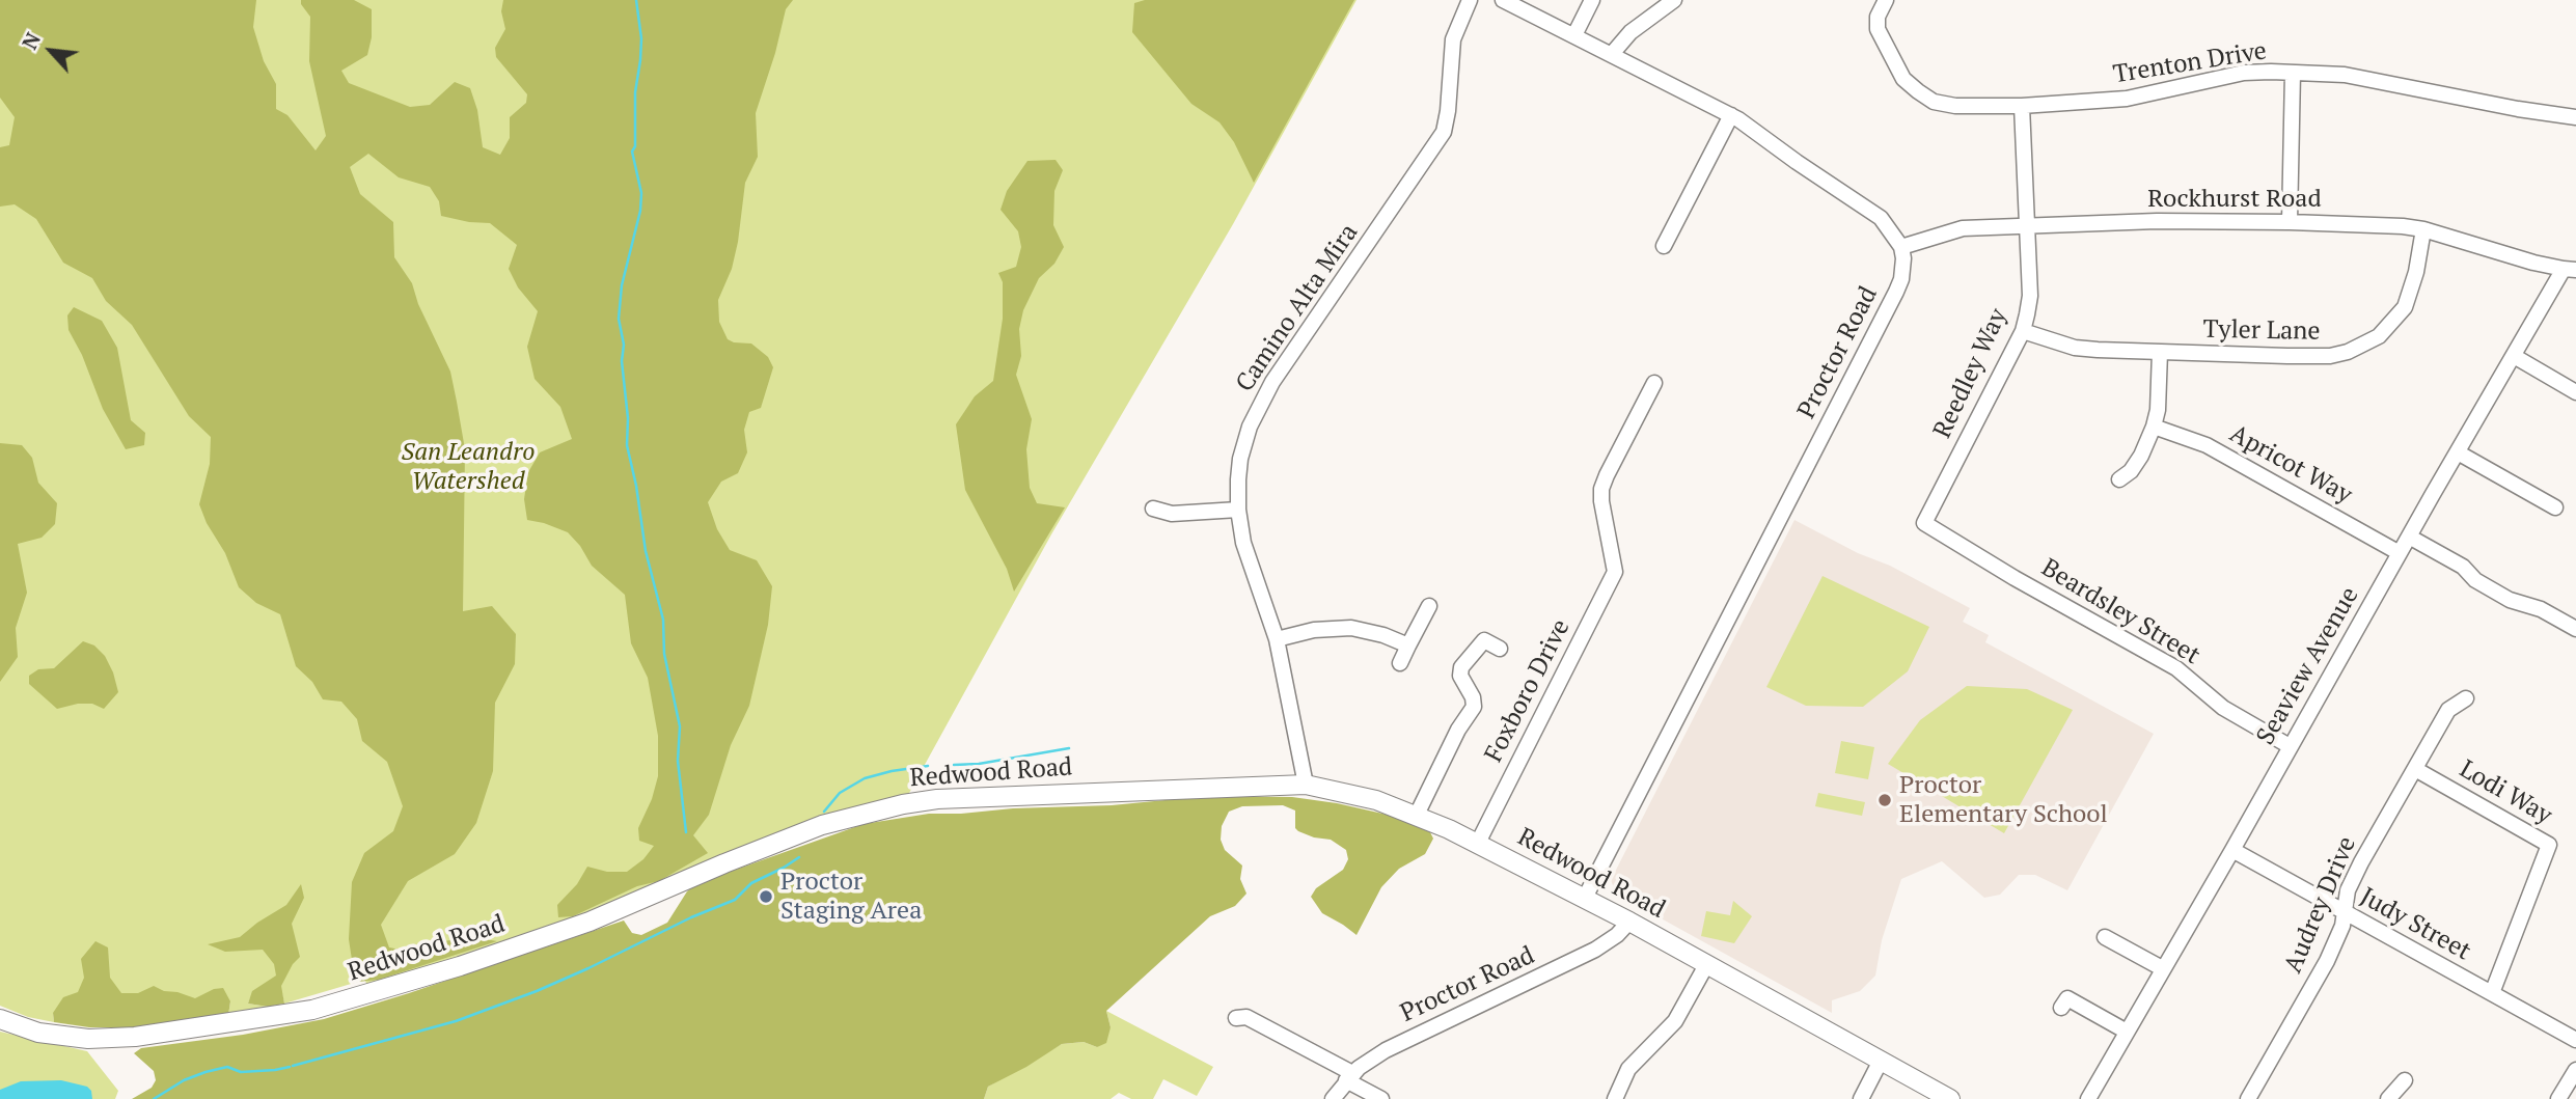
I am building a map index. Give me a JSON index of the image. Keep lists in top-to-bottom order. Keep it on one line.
{"streets":{"main road":["Redwood Road"],"street":["Trenton Drive","Rockhurst Road","Camino Alta Mira","Tyler Lane","Proctor Road","Reedley Way","Apricot Way","Beardsley Street","Seaview Avenue","Foxboro Drive","Lodi Way","Audrey Drive","Judy Street"]},"crossings":[["Trenton Drive","Reedley Way"],["Rockhurst Road","Tyler Lane"],["Rockhurst Road","Proctor Road"],["Rockhurst Road","Reedley Way"],["Rockhurst Road","Seaview Avenue"],["Camino Alta Mira","Redwood Road"],["Tyler Lane","Reedley Way"],["Proctor Road","Redwood Road"],["Reedley Way","Beardsley Street"],["Apricot Way","Seaview Avenue"],["Beardsley Street","Seaview Avenue"],["Seaview Avenue","Judy Street"],["Foxboro Drive","Redwood Road"],["Lodi Way","Audrey Drive"],["Lodi Way","Judy Street"],["Audrey Drive","Judy Street"]],"parks":["San Leandro Watershed"],"places":["Proctor Elementary School","Proctor Staging Area"],"north":"top left"}
